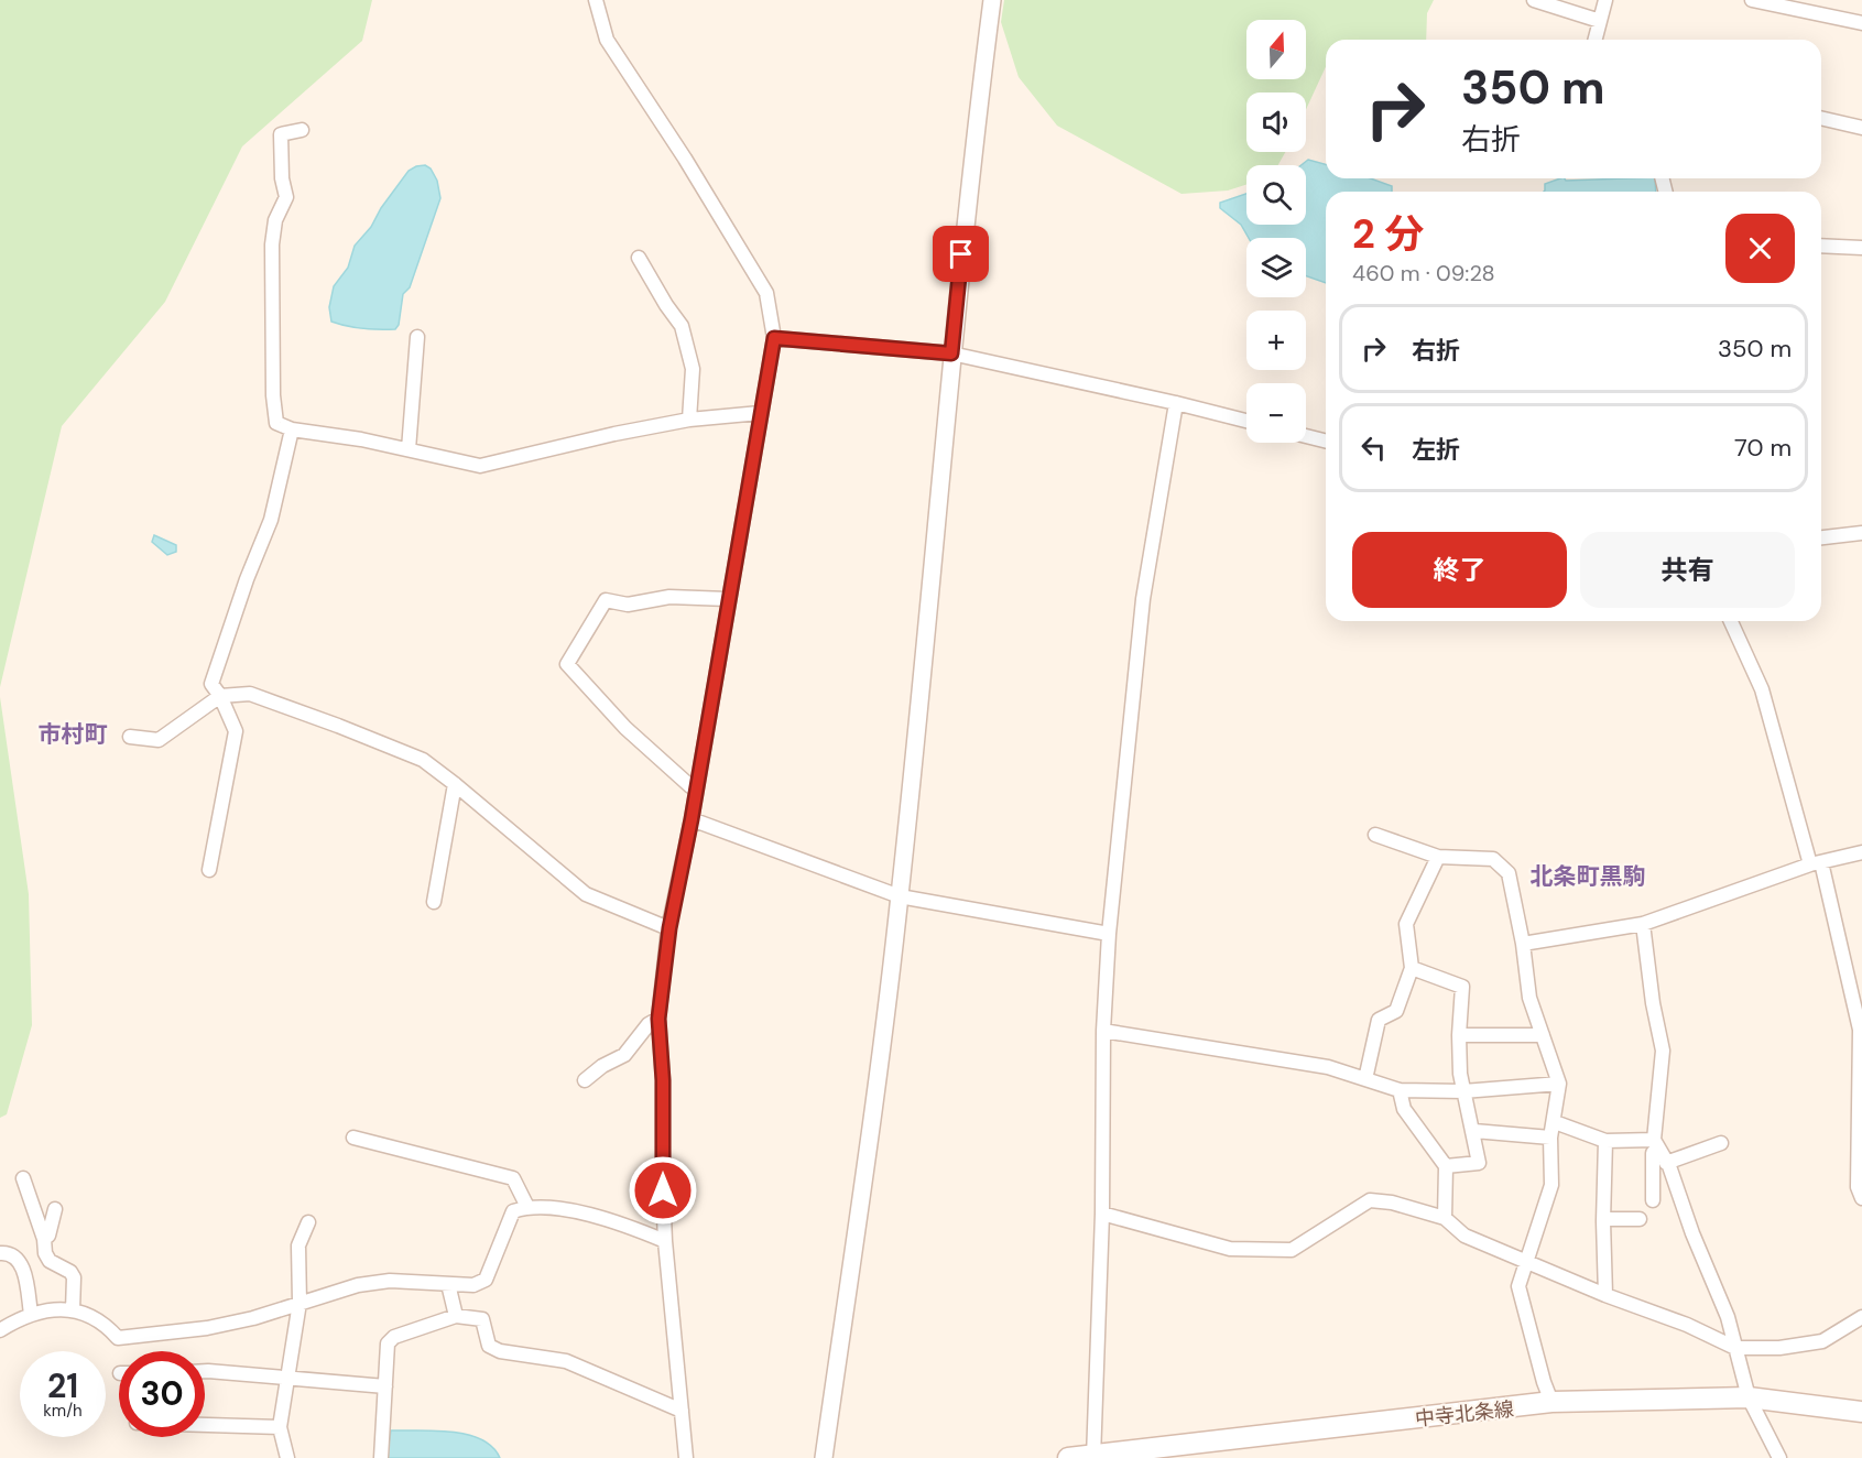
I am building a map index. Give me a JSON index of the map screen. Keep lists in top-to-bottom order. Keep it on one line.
{"streets":{"main road":["中寺北条線"]},"districts":["市村町","北条町黒駒"],"north":"top","page":{"map_buttons":["+","−"],"turn":["350 m","右折"],"heading":["2 分","460 m · 09:28"],"list":[{"name":"右折","value":"350 m"},{"name":"左折","value":"70 m"}],"buttons":["終了","共有"],"speed":"21 km/h","limit":"30"}}
